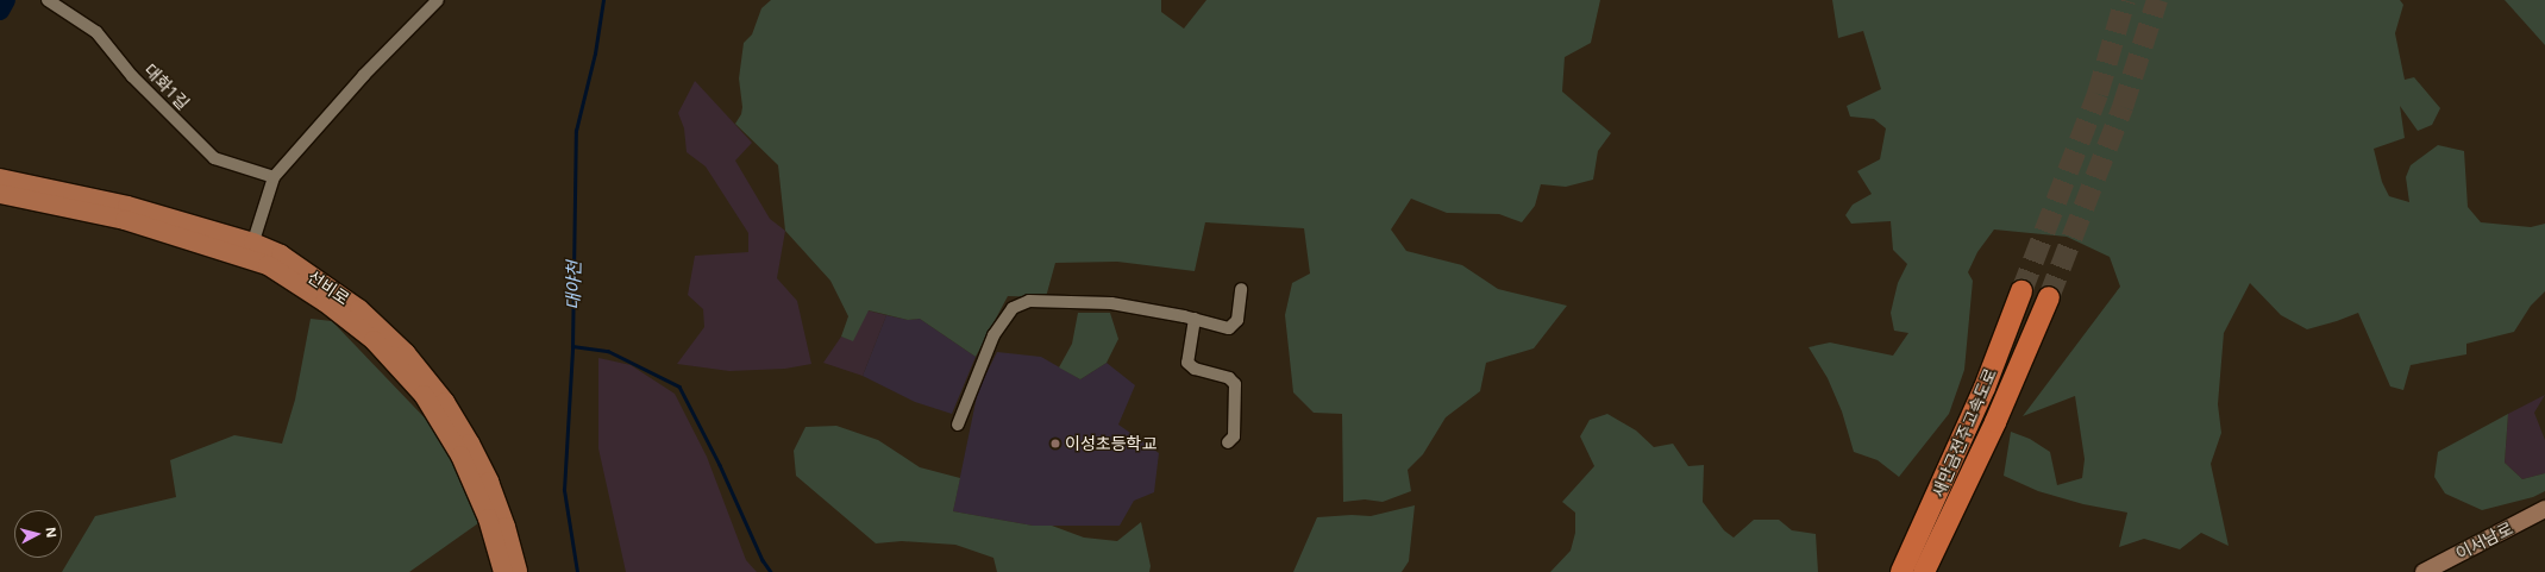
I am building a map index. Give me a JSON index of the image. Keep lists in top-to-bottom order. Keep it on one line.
{"streets":{"highway":["새만금전주고속도로"],"main road":["선비로","이서남로"],"street":["대화1길"]},"water":["대야천"],"places":["이성초등학교"],"north":"right"}
